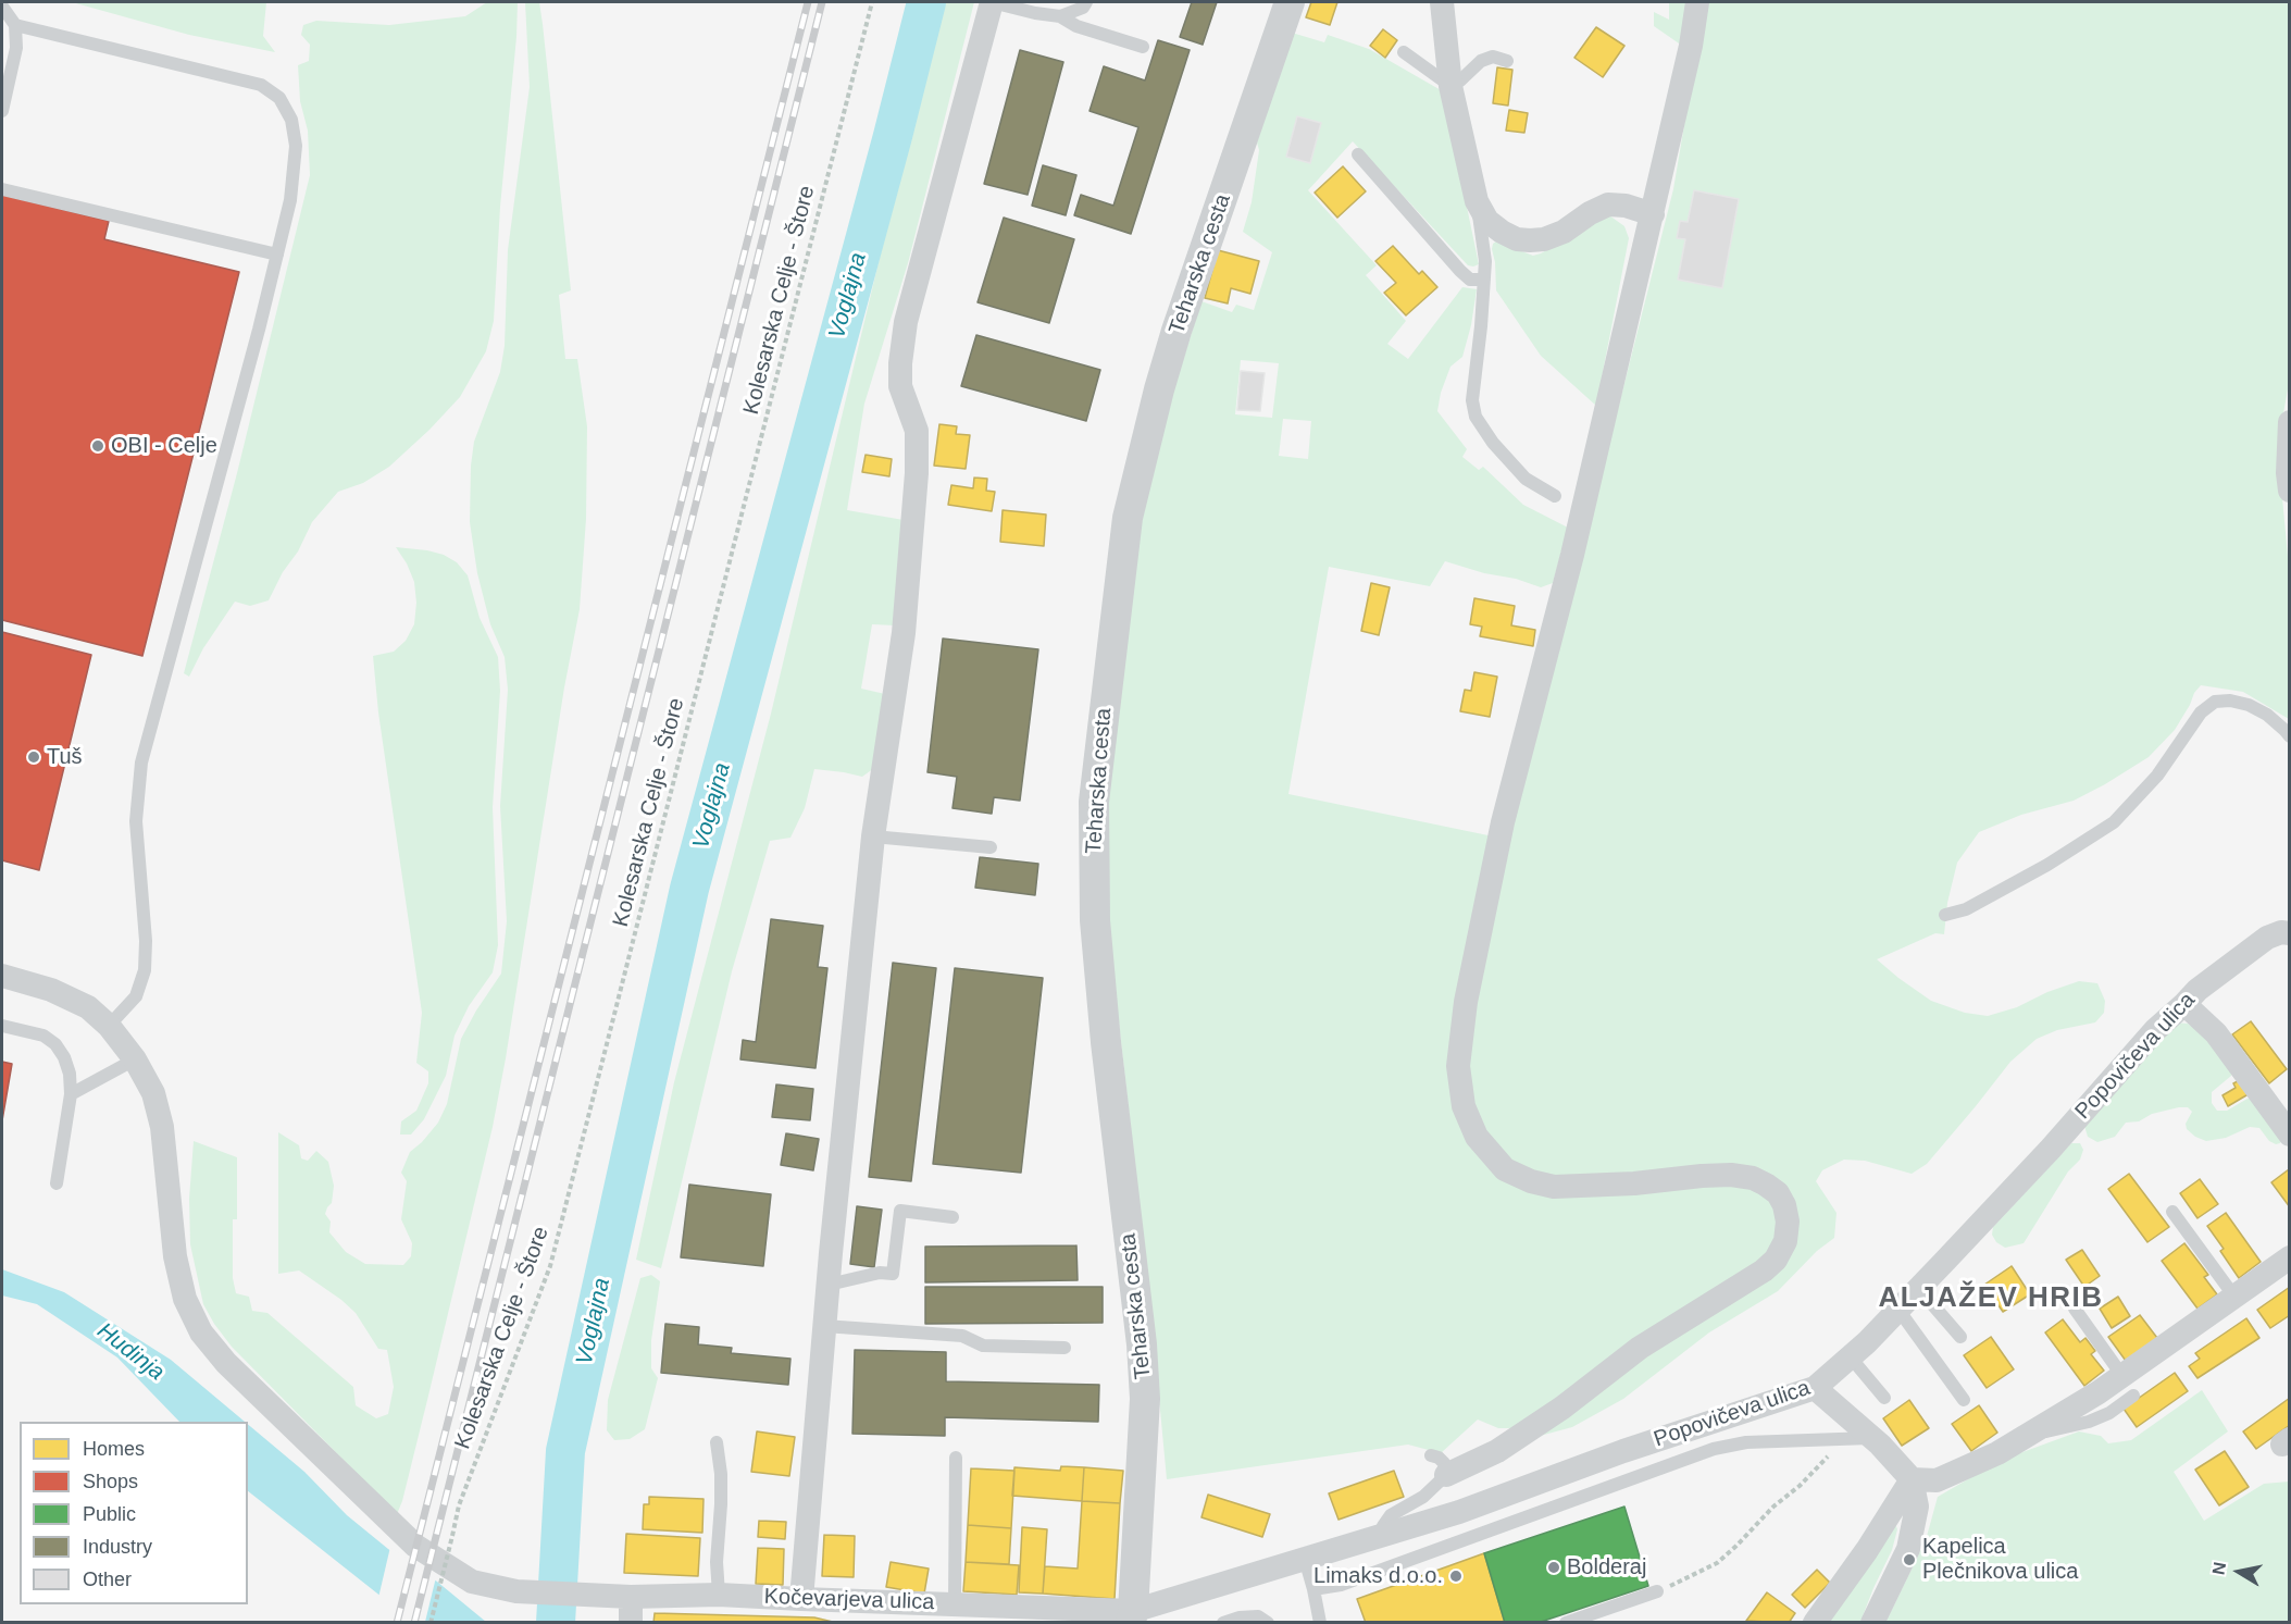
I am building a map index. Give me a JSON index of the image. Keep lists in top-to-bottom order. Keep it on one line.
{"streets":{"street":["Teharska cesta","Popovičeva ulica","Kočevarjeva ulica"],"path":["Kolesarska Celje - Štore"]},"crossings":[["Teharska cesta","Popovičeva ulica"],["Teharska cesta","Kočevarjeva ulica"],["Popovičeva ulica","Kočevarjeva ulica"]],"districts":["ALJAŽEV HRIB"],"water":["Voglajna","Hudinja"],"places":["OBI - Celje","Tuš","Kapelica Plečnikova ulica","Bolderaj","Limaks d.o.o."],"legend":["Homes","Shops","Public","Industry","Other"],"north":"left"}
